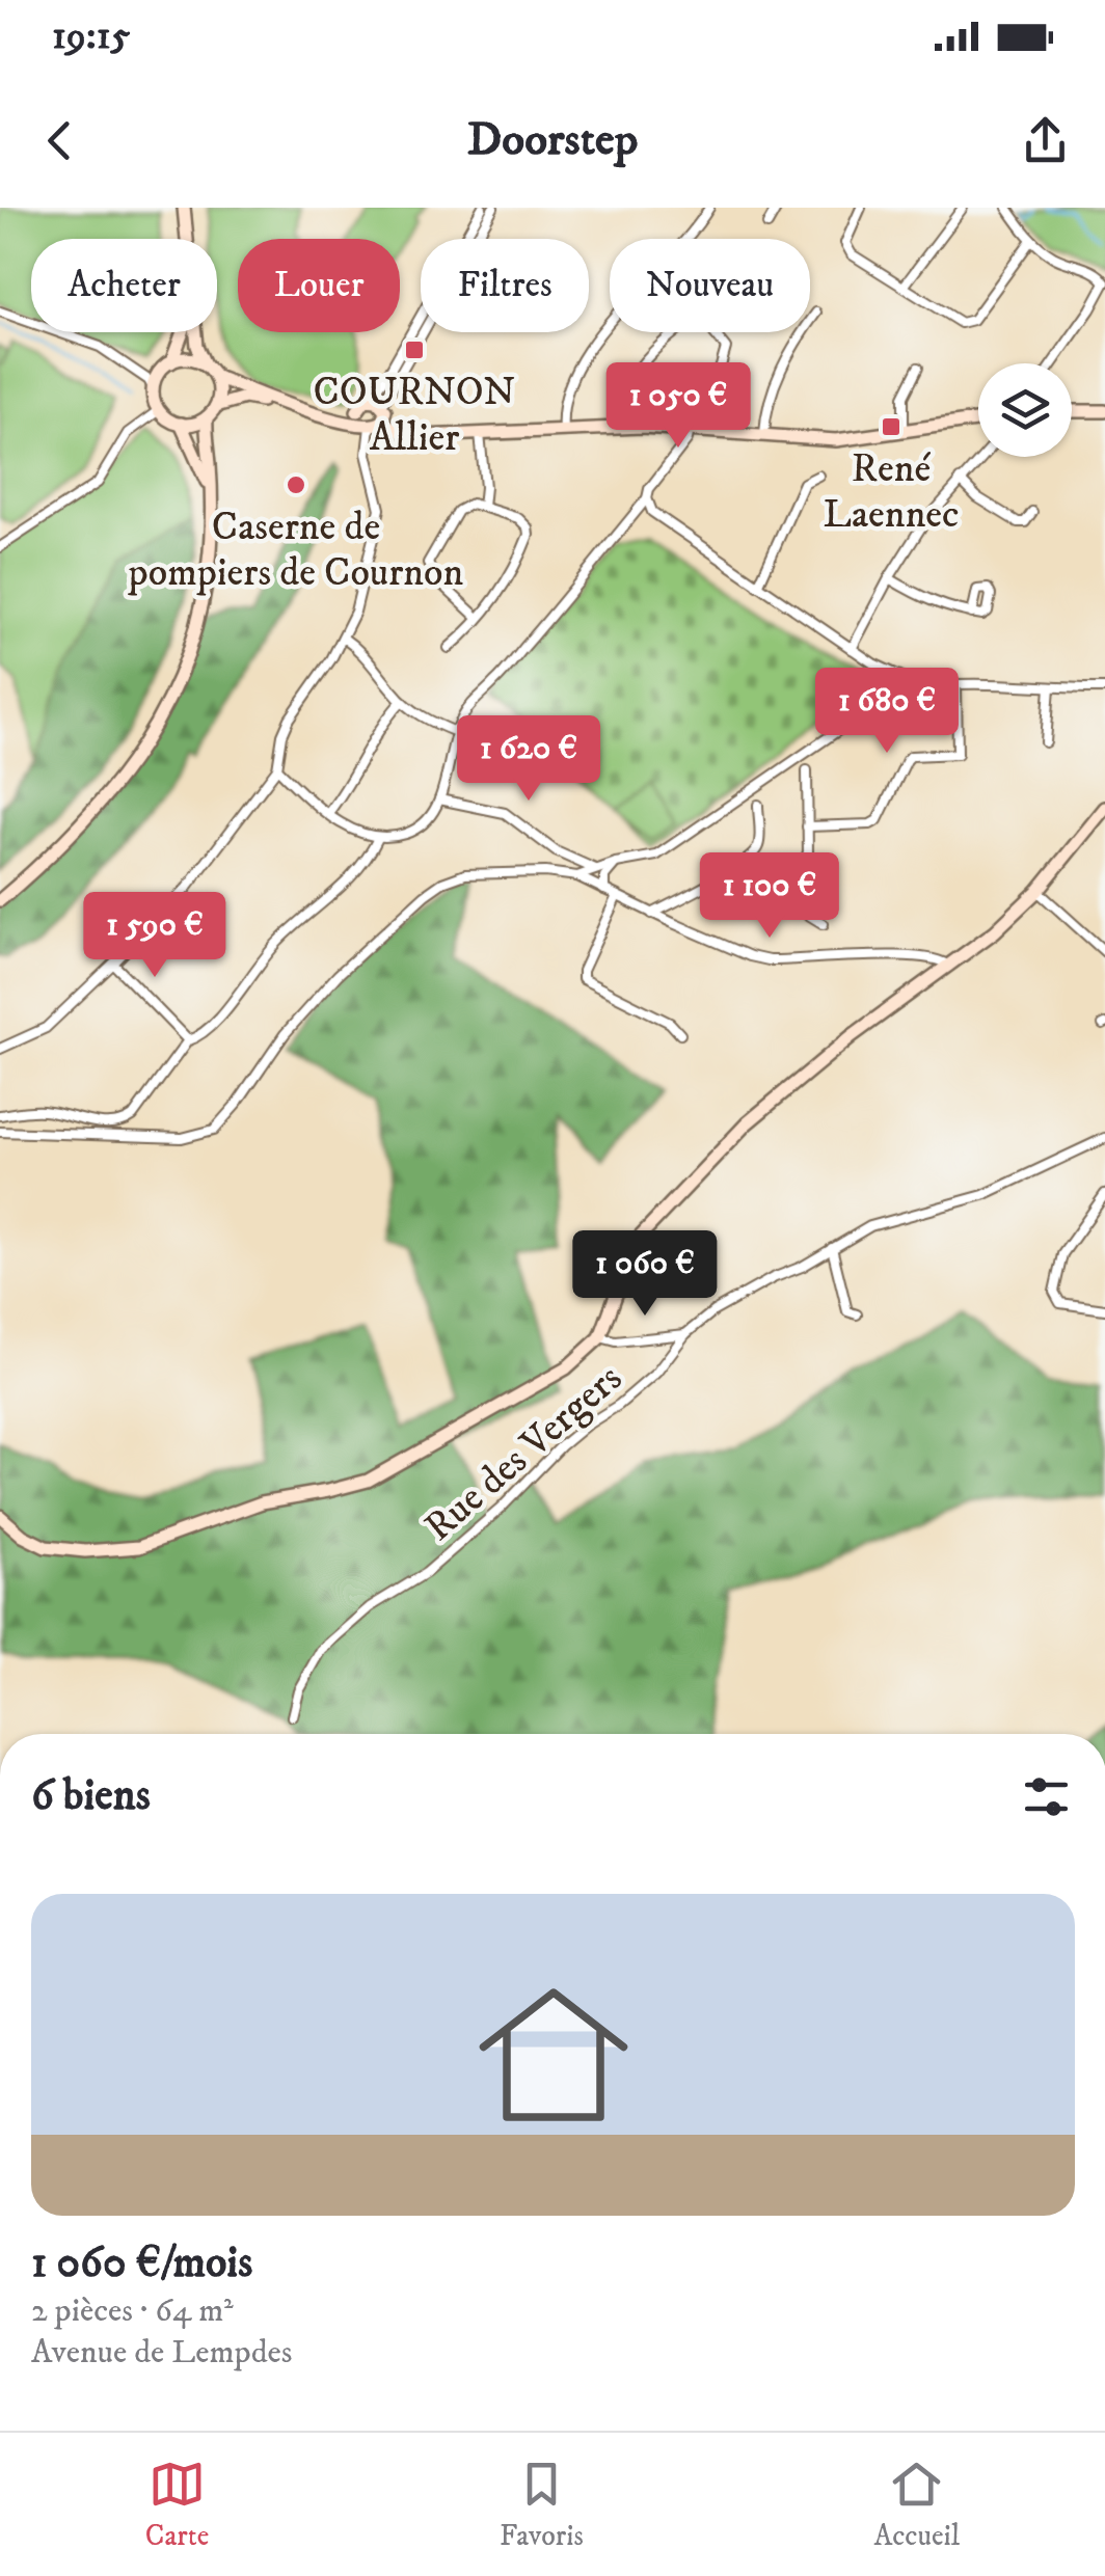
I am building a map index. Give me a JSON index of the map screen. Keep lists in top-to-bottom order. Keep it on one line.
{"streets":{"street":["Rue des Vergers"]},"places":{"transit":["COURNON Allier","René Laennec"],"other":["Caserne de pompiers de Cournon"]},"page":{"status":"19:15","header":"Doorstep","chip":["Acheter","Louer","Filtres","Nouveau"],"price":["1 050 €","1 680 €","1 620 €","1 100 €","1 590 €","1 060 €"],"heading":"6 biens","list":[{"name":"1 060 €/mois","note":"2 pièces · 64 m² · Avenue de Lempdes"}],"tabs":["Carte","Favoris","Accueil"]}}
